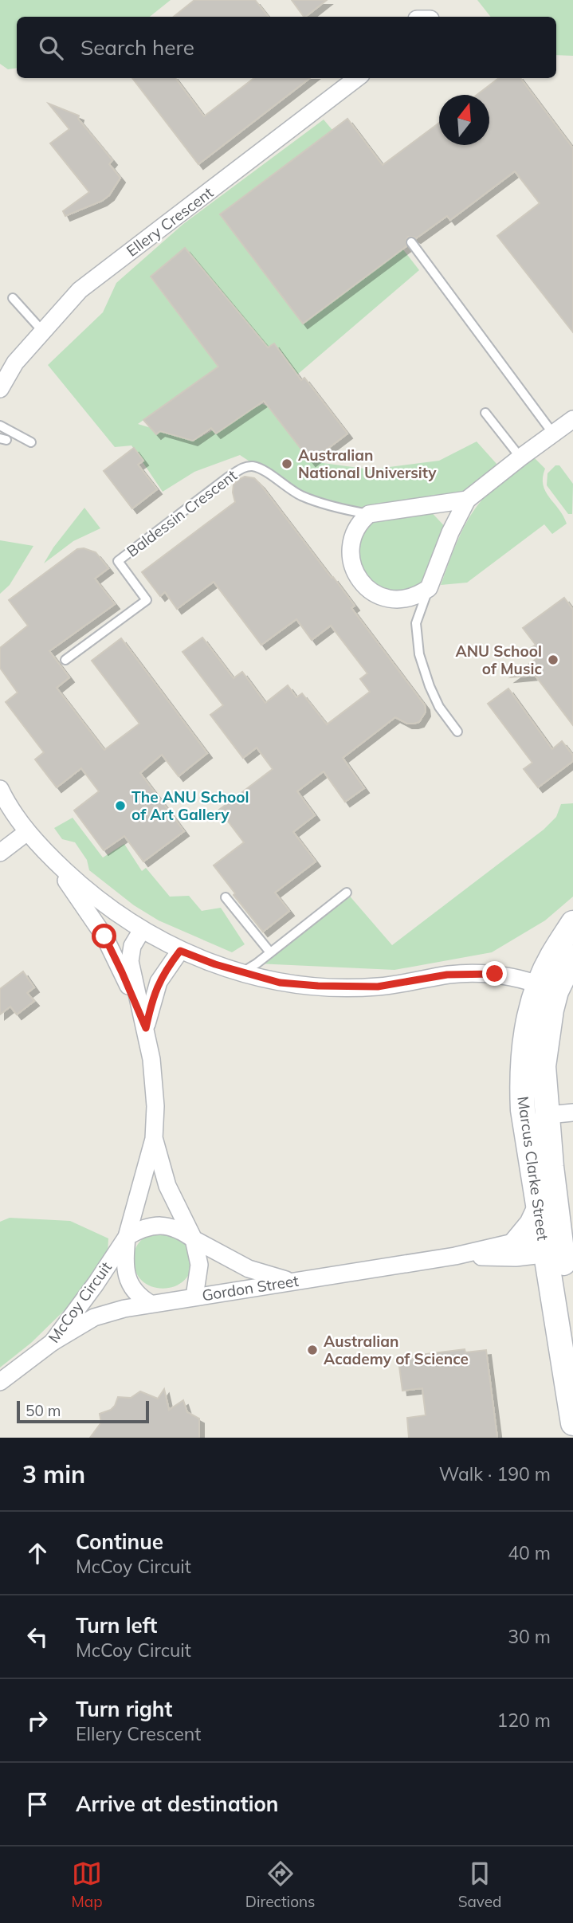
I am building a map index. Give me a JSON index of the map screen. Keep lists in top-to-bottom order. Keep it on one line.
{"streets":{"street":["Ellery Crescent","Marcus Clarke Street","Gordon Street","McCoy Circuit"],"lane":["Baldessin Crescent"]},"crossings":[["Marcus Clarke Street","Gordon Street"],["Gordon Street","McCoy Circuit"]],"places":["Australian National University","ANU School of Music","The ANU School of Art Gallery","Australian Academy of Science"],"scale_bar":"50 m","north":"top","page":{"search":"Search here","scale":"50 m","heading":["3 min","Walk · 190 m"],"list":[["Continue","McCoy Circuit","40 m"],["Turn left","McCoy Circuit","30 m"],["Turn right","Ellery Crescent","120 m"],"Arrive at destination"],"nav":["Map","Directions","Saved"]}}
